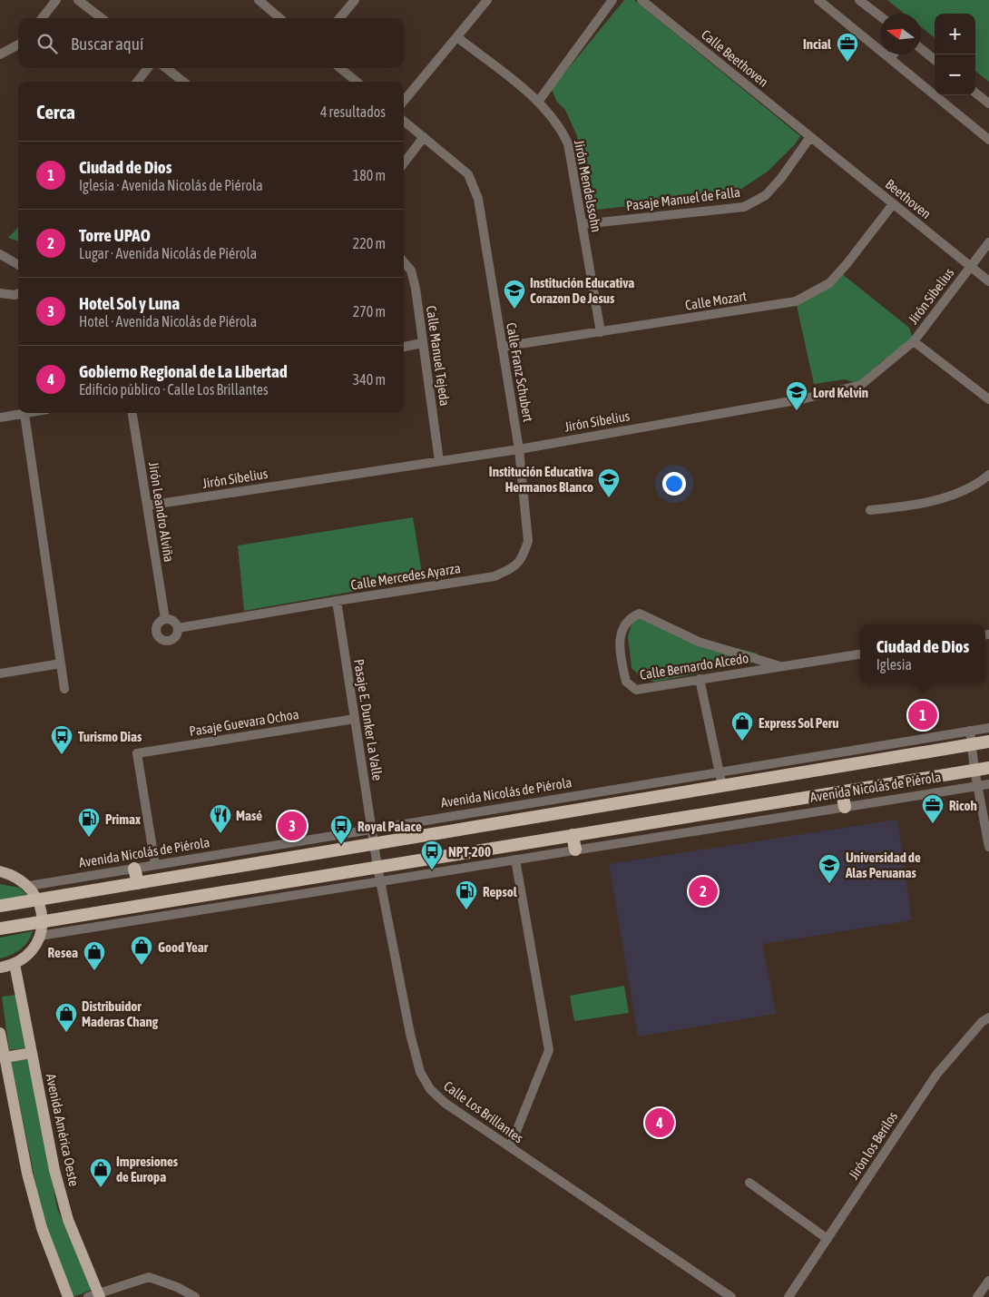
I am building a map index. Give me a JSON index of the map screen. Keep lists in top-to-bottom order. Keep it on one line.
{"streets":{"highway":["Avenida Nicolás de Piérola"],"main road":["Avenida América Oeste"],"street":["Calle Beethoven","Jirón Mendelssohn","Pasaje Manuel de Falla","Beethoven","Jirón Sibelius","Calle Mozart","Calle Manuel Tejeda","Calle Franz Schubert","Jirón Leandro Alviña","Calle Mercedes Ayarza","Calle Bernardo Alcedo","Pasaje E. Dunker La Valle","Pasaje Guevara Ochoa","Calle Los Brillantes","Jirón los Berilos"]},"crossings":[["Calle Beethoven","Pasaje Manuel de Falla"],["Calle Beethoven","Beethoven"],["Jirón Mendelssohn","Pasaje Manuel de Falla"],["Jirón Mendelssohn","Calle Mozart"],["Pasaje Manuel de Falla","Beethoven"],["Beethoven","Jirón Sibelius"],["Beethoven","Calle Mozart"],["Jirón Sibelius","Calle Manuel Tejeda"],["Jirón Sibelius","Calle Franz Schubert"],["Jirón Sibelius","Jirón Leandro Alviña"],["Jirón Sibelius","Calle Mercedes Ayarza"],["Calle Mozart","Calle Franz Schubert"],["Calle Franz Schubert","Calle Mercedes Ayarza"],["Jirón Leandro Alviña","Calle Mercedes Ayarza"],["Calle Mercedes Ayarza","Pasaje E. Dunker La Valle"],["Pasaje E. Dunker La Valle","Pasaje Guevara Ochoa"],["Pasaje E. Dunker La Valle","Avenida Nicolás de Piérola"],["Pasaje E. Dunker La Valle","Calle Los Brillantes"],["Pasaje Guevara Ochoa","Avenida Nicolás de Piérola"],["Avenida Nicolás de Piérola","Calle Los Brillantes"]],"places":{"office":["Incial","Ricoh"],"school or university":["Institución Educativa Corazon De Jesus","Lord Kelvin","Institución Educativa Hermanos Blanco","Universidad de Alas Peruanas"],"shop":["Express Sol Peru","Good Year","Resea","Distribuidor Maderas Chang","Impresiones de Europa"],"bus stop":["Turismo Dias","Royal Palace","NPT-200"],"restaurant":["Masé"],"fuel station":["Primax","Repsol"]},"north":"left","page":{"map_buttons":["+","−"],"search":"Buscar aquí","heading":["Cerca","4 resultados"],"list":[{"mark":"1","name":"Ciudad de Dios","note":"Iglesia · Avenida Nicolás de Piérola","value":"180 m"},{"mark":"2","name":"Torre UPAO","note":"Lugar · Avenida Nicolás de Piérola","value":"220 m"},{"mark":"3","name":"Hotel Sol y Luna","note":"Hotel · Avenida Nicolás de Piérola","value":"270 m"},{"mark":"4","name":"Gobierno Regional de La Libertad","note":"Edificio público · Calle Los Brillantes","value":"340 m"}],"popup":["Ciudad de Dios","Iglesia"],"pins":["1","3","2","4"]}}
